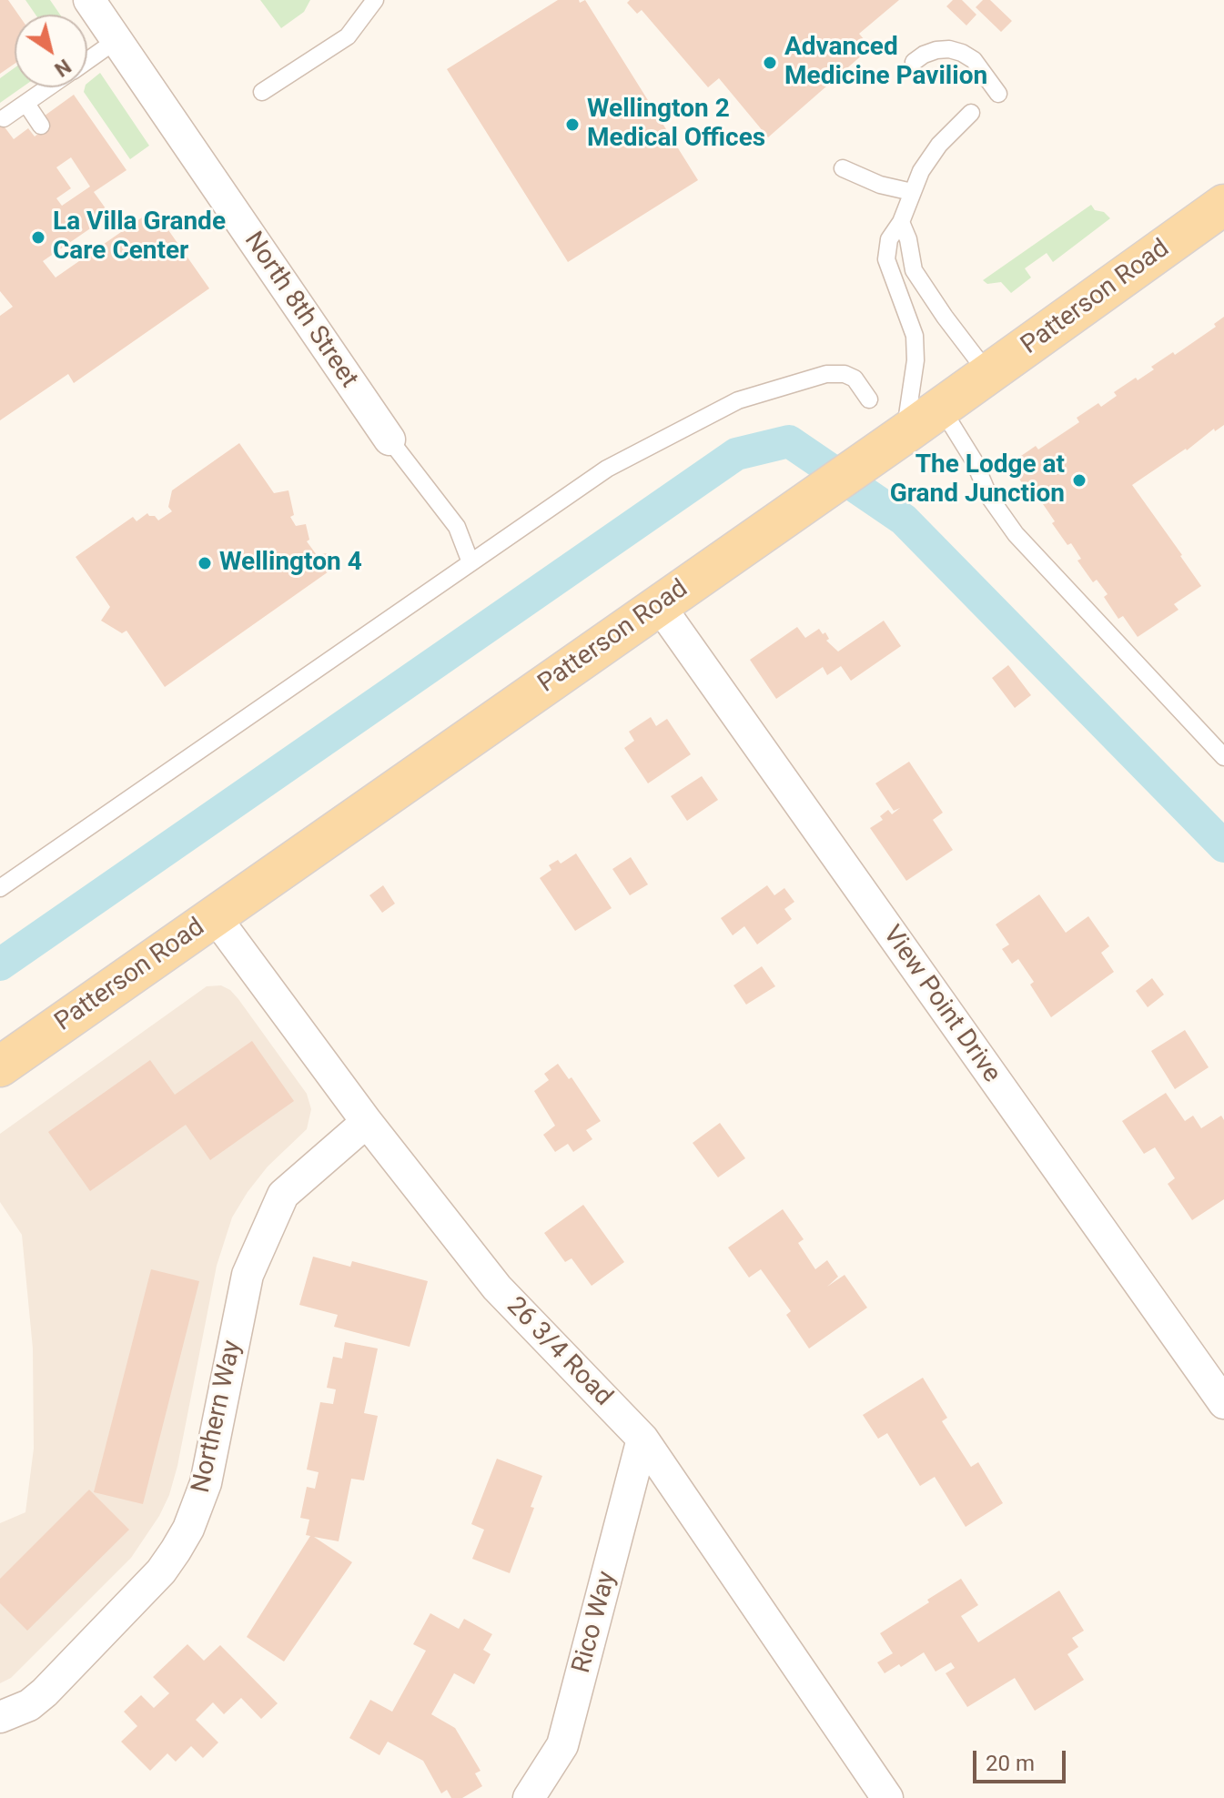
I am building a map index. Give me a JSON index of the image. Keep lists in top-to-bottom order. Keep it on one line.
{"streets":{"main road":["Patterson Road"],"street":["North 8th Street","View Point Drive","26 3/4 Road","Northern Way","Rico Way"]},"crossings":[["Patterson Road","View Point Drive"],["Patterson Road","26 3/4 Road"],["26 3/4 Road","Northern Way"],["26 3/4 Road","Rico Way"]],"places":["Advanced Medicine Pavilion","Wellington 2 Medical Offices","La Villa Grande Care Center","The Lodge at Grand Junction","Wellington 4"],"scale_bar":"20 m","north":"bottom right"}
